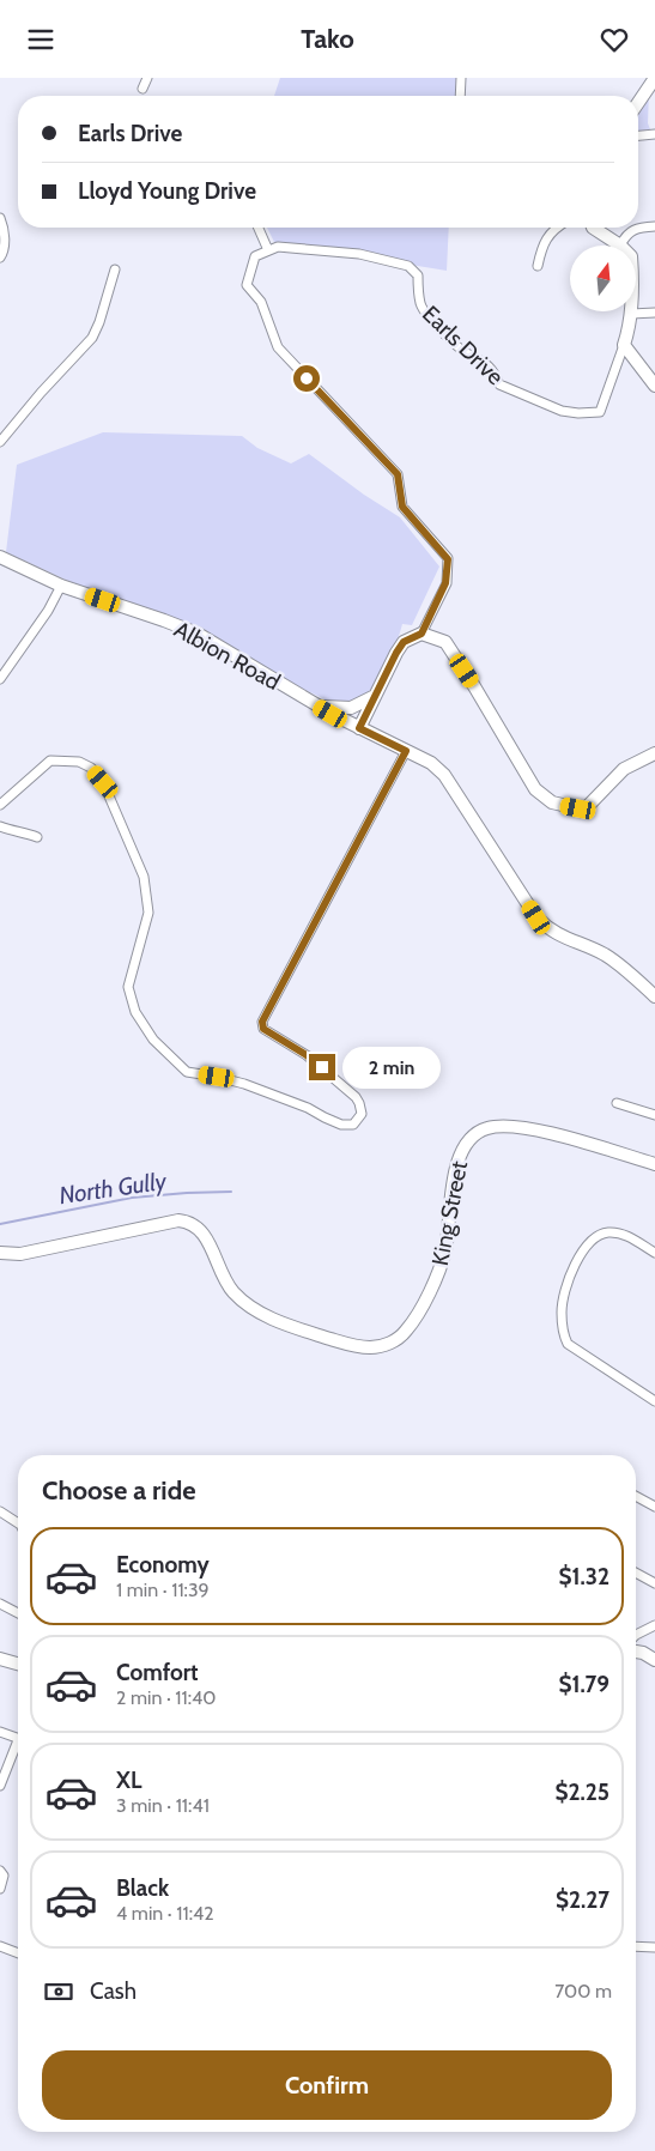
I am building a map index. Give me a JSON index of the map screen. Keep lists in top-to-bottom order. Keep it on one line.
{"streets":{"street":["Earls Drive","Albion Road","King Street"]},"water":["North Gully"],"north":"top","page":{"header":"Tako","banner":["Earls Drive","Lloyd Young Drive"],"bubble":"2 min","heading":"Choose a ride","list":[{"name":"Economy","note":"1 min · 11:39","value":"$1.32"},{"name":"Comfort","note":"2 min · 11:40","value":"$1.79"},{"name":"XL","note":"3 min · 11:41","value":"$2.25"},{"name":"Black","note":"4 min · 11:42","value":"$2.27"}],"pay":["Cash","700 m"],"buttons":"Confirm"}}
